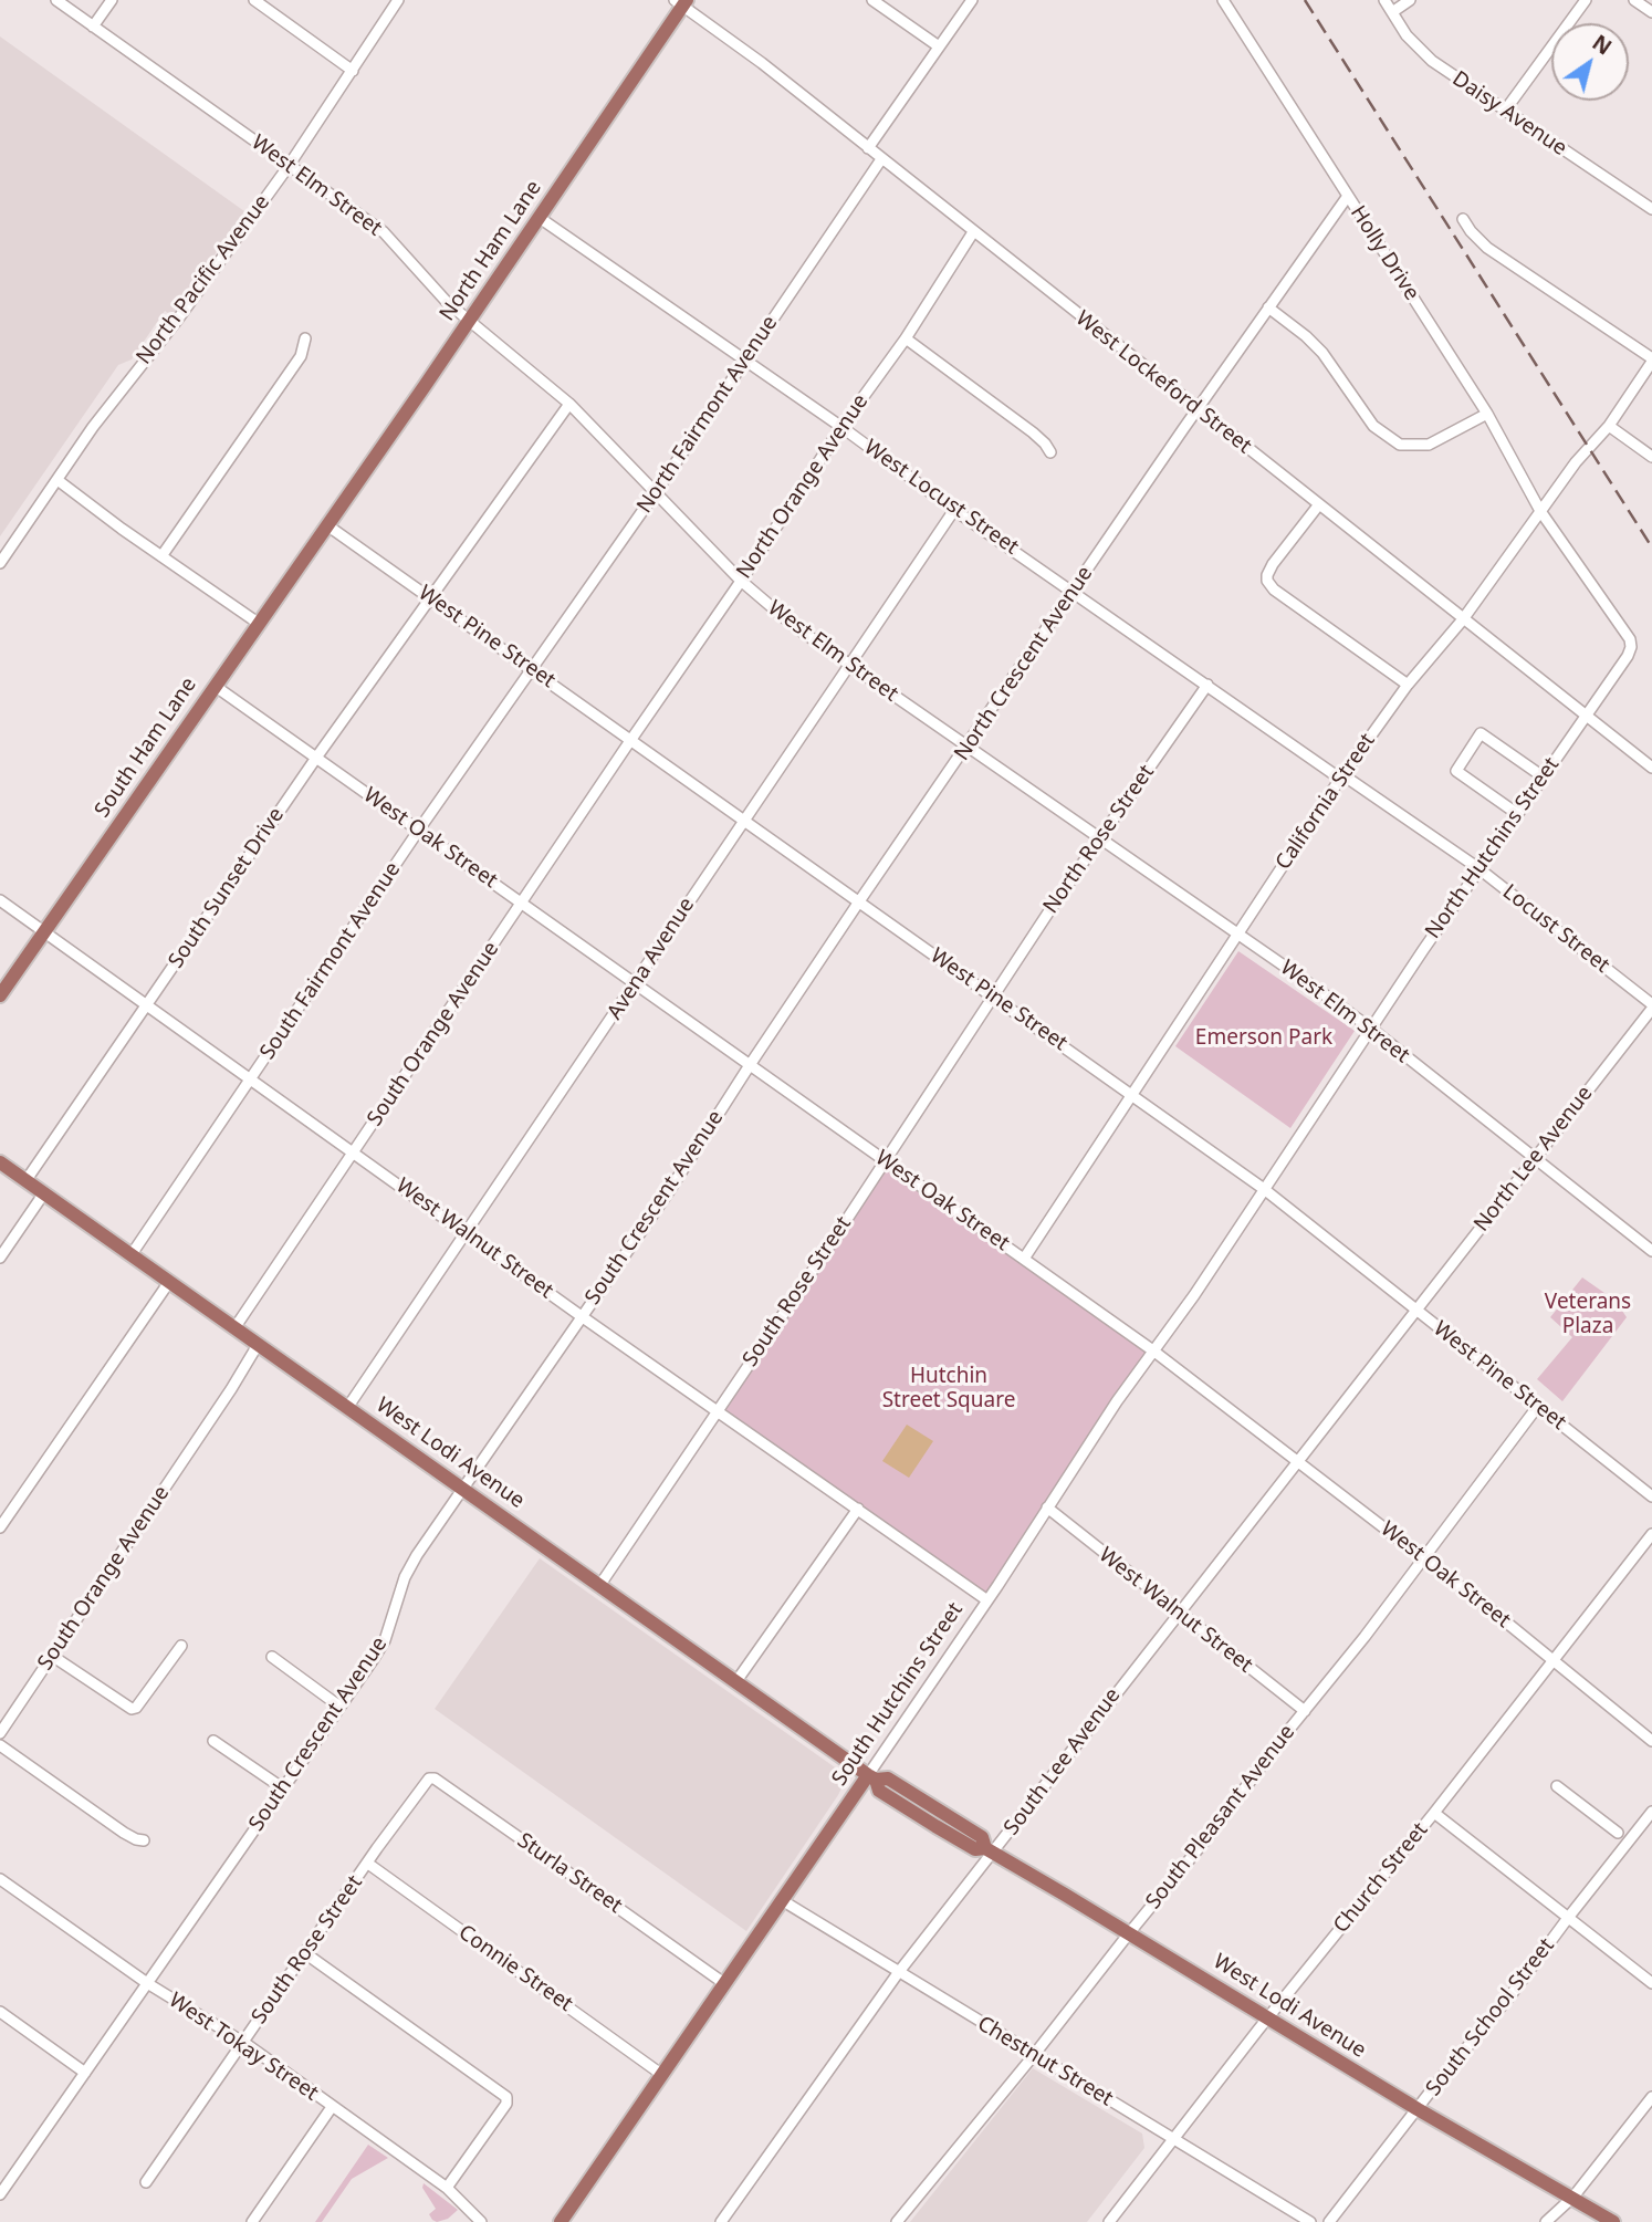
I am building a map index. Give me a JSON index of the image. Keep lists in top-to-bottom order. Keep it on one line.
{"streets":{"main road":["North Ham Lane","South Ham Lane","West Lodi Avenue","South Hutchins Street"],"street":["Daisy Avenue","West Elm Street","Holly Drive","North Pacific Avenue","West Lockeford Street","North Fairmont Avenue","North Orange Avenue","West Locust Street","West Pine Street","North Crescent Avenue","California Street","West Oak Street","North Rose Street","North Hutchins Street","South Sunset Drive","Locust Street","Avena Avenue","South Fairmont Avenue","South Orange Avenue","North Lee Avenue","South Crescent Avenue","West Walnut Street","South Rose Street","South Lee Avenue","South Pleasant Avenue","Sturla Street","Church Street","Connie Street","South School Street","West Tokay Street","Chestnut Street"]},"crossings":[["West Elm Street","North Ham Lane"],["West Elm Street","North Pacific Avenue"],["West Elm Street","North Fairmont Avenue"],["West Elm Street","North Orange Avenue"],["West Elm Street","North Crescent Avenue"],["West Elm Street","California Street"],["West Elm Street","North Rose Street"],["West Elm Street","North Hutchins Street"],["West Elm Street","South Sunset Drive"],["West Elm Street","Avena Avenue"],["West Elm Street","North Lee Avenue"],["North Ham Lane","West Lockeford Street"],["North Ham Lane","West Locust Street"],["North Ham Lane","West Pine Street"],["North Ham Lane","South Ham Lane"],["Holly Drive","North Crescent Avenue"],["Holly Drive","California Street"],["Holly Drive","North Hutchins Street"],["West Lockeford Street","North Fairmont Avenue"],["West Lockeford Street","North Orange Avenue"],["West Lockeford Street","North Crescent Avenue"],["West Lockeford Street","California Street"],["West Lockeford Street","North Hutchins Street"],["North Fairmont Avenue","West Locust Street"],["North Fairmont Avenue","West Pine Street"],["North Fairmont Avenue","South Fairmont Avenue"],["North Orange Avenue","West Locust Street"],["North Orange Avenue","West Pine Street"],["North Orange Avenue","South Orange Avenue"],["West Locust Street","North Crescent Avenue"],["West Locust Street","California Street"],["West Locust Street","North Rose Street"],["West Locust Street","Locust Street"],["West Locust Street","Avena Avenue"],["West Pine Street","North Crescent Avenue"],["West Pine Street","South Ham Lane"],["West Pine Street","California Street"],["West Pine Street","North Rose Street"],["West Pine Street","North Hutchins Street"],["West Pine Street","South Sunset Drive"],["West Pine Street","Avena Avenue"],["West Pine Street","South Fairmont Avenue"],["West Pine Street","South Orange Avenue"],["West Pine Street","North Lee Avenue"],["West Pine Street","South Rose Street"],["West Pine Street","South Hutchins Street"],["West Pine Street","South Lee Avenue"],["West Pine Street","South Pleasant Avenue"],["North Crescent Avenue","South Crescent Avenue"],["South Ham Lane","West Oak Street"],["South Ham Lane","West Walnut Street"],["California Street","West Oak Street"],["California Street","North Hutchins Street"],["California Street","Locust Street"],["West Oak Street","South Sunset Drive"],["West Oak Street","Avena Avenue"],["West Oak Street","South Fairmont Avenue"],["West Oak Street","South Orange Avenue"],["West Oak Street","South Crescent Avenue"],["West Oak Street","South Rose Street"],["West Oak Street","South Hutchins Street"],["West Oak Street","South Lee Avenue"],["West Oak Street","South Pleasant Avenue"],["West Oak Street","Church Street"],["North Rose Street","South Rose Street"],["North Hutchins Street","Locust Street"],["North Hutchins Street","South Hutchins Street"],["South Sunset Drive","West Walnut Street"],["South Sunset Drive","West Lodi Avenue"],["Locust Street","North Lee Avenue"],["Avena Avenue","West Walnut Street"],["Avena Avenue","West Lodi Avenue"],["South Fairmont Avenue","West Walnut Street"],["South Fairmont Avenue","West Lodi Avenue"],["South Orange Avenue","West Walnut Street"],["South Orange Avenue","West Lodi Avenue"],["North Lee Avenue","South Lee Avenue"],["South Crescent Avenue","West Walnut Street"],["South Crescent Avenue","West Lodi Avenue"],["South Crescent Avenue","West Tokay Street"],["West Walnut Street","South Rose Street"],["West Walnut Street","South Hutchins Street"],["West Walnut Street","South Lee Avenue"],["West Walnut Street","South Pleasant Avenue"],["South Rose Street","West Lodi Avenue"],["South Rose Street","Sturla Street"],["South Rose Street","Connie Street"],["South Rose Street","West Tokay Street"],["West Lodi Avenue","South Hutchins Street"],["West Lodi Avenue","South Lee Avenue"],["West Lodi Avenue","South Pleasant Avenue"],["West Lodi Avenue","Church Street"],["West Lodi Avenue","South School Street"],["South Hutchins Street","Sturla Street"],["South Hutchins Street","Connie Street"],["South Hutchins Street","Chestnut Street"],["South Lee Avenue","Chestnut Street"],["South Pleasant Avenue","Chestnut Street"],["Church Street","Chestnut Street"]],"parks":["Emerson Park","Veterans Plaza","Hutchin Street Square"],"north":"top right"}
